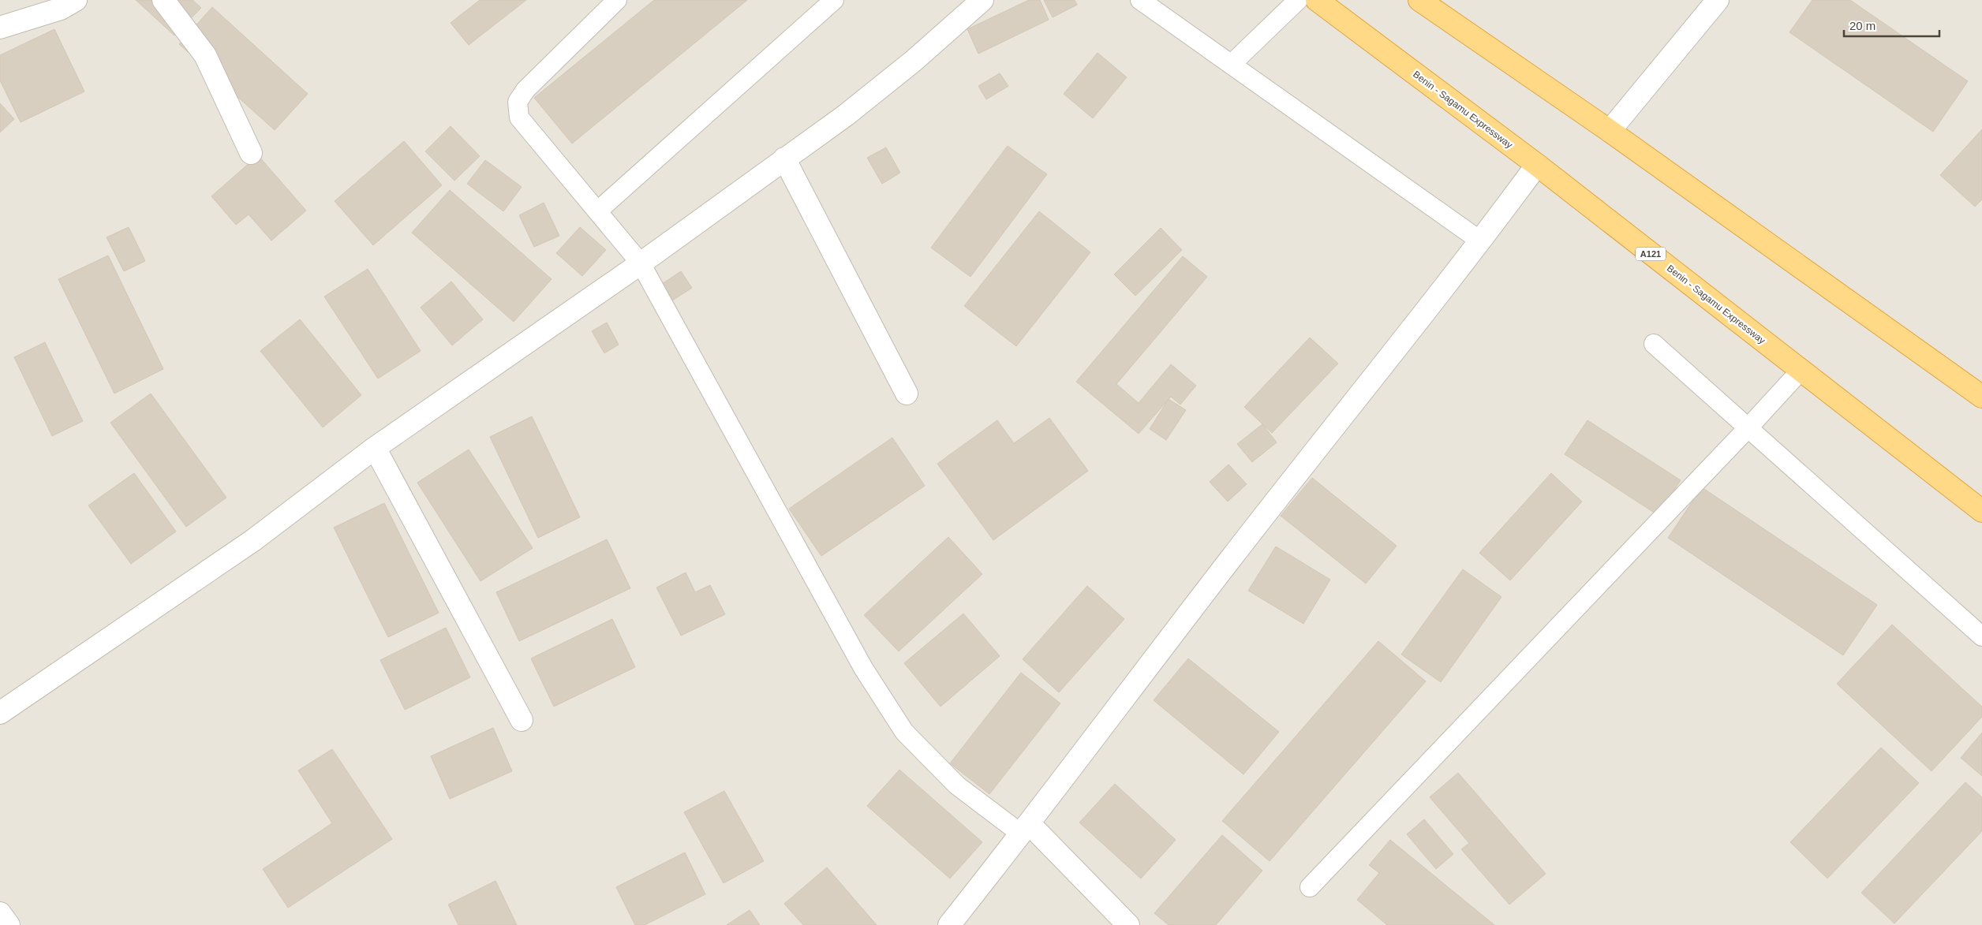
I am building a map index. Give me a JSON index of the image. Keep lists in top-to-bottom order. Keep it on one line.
{"streets":{"highway":["Benin - Sagamu Expressway","A121"]},"scale_bar":"20 m"}
